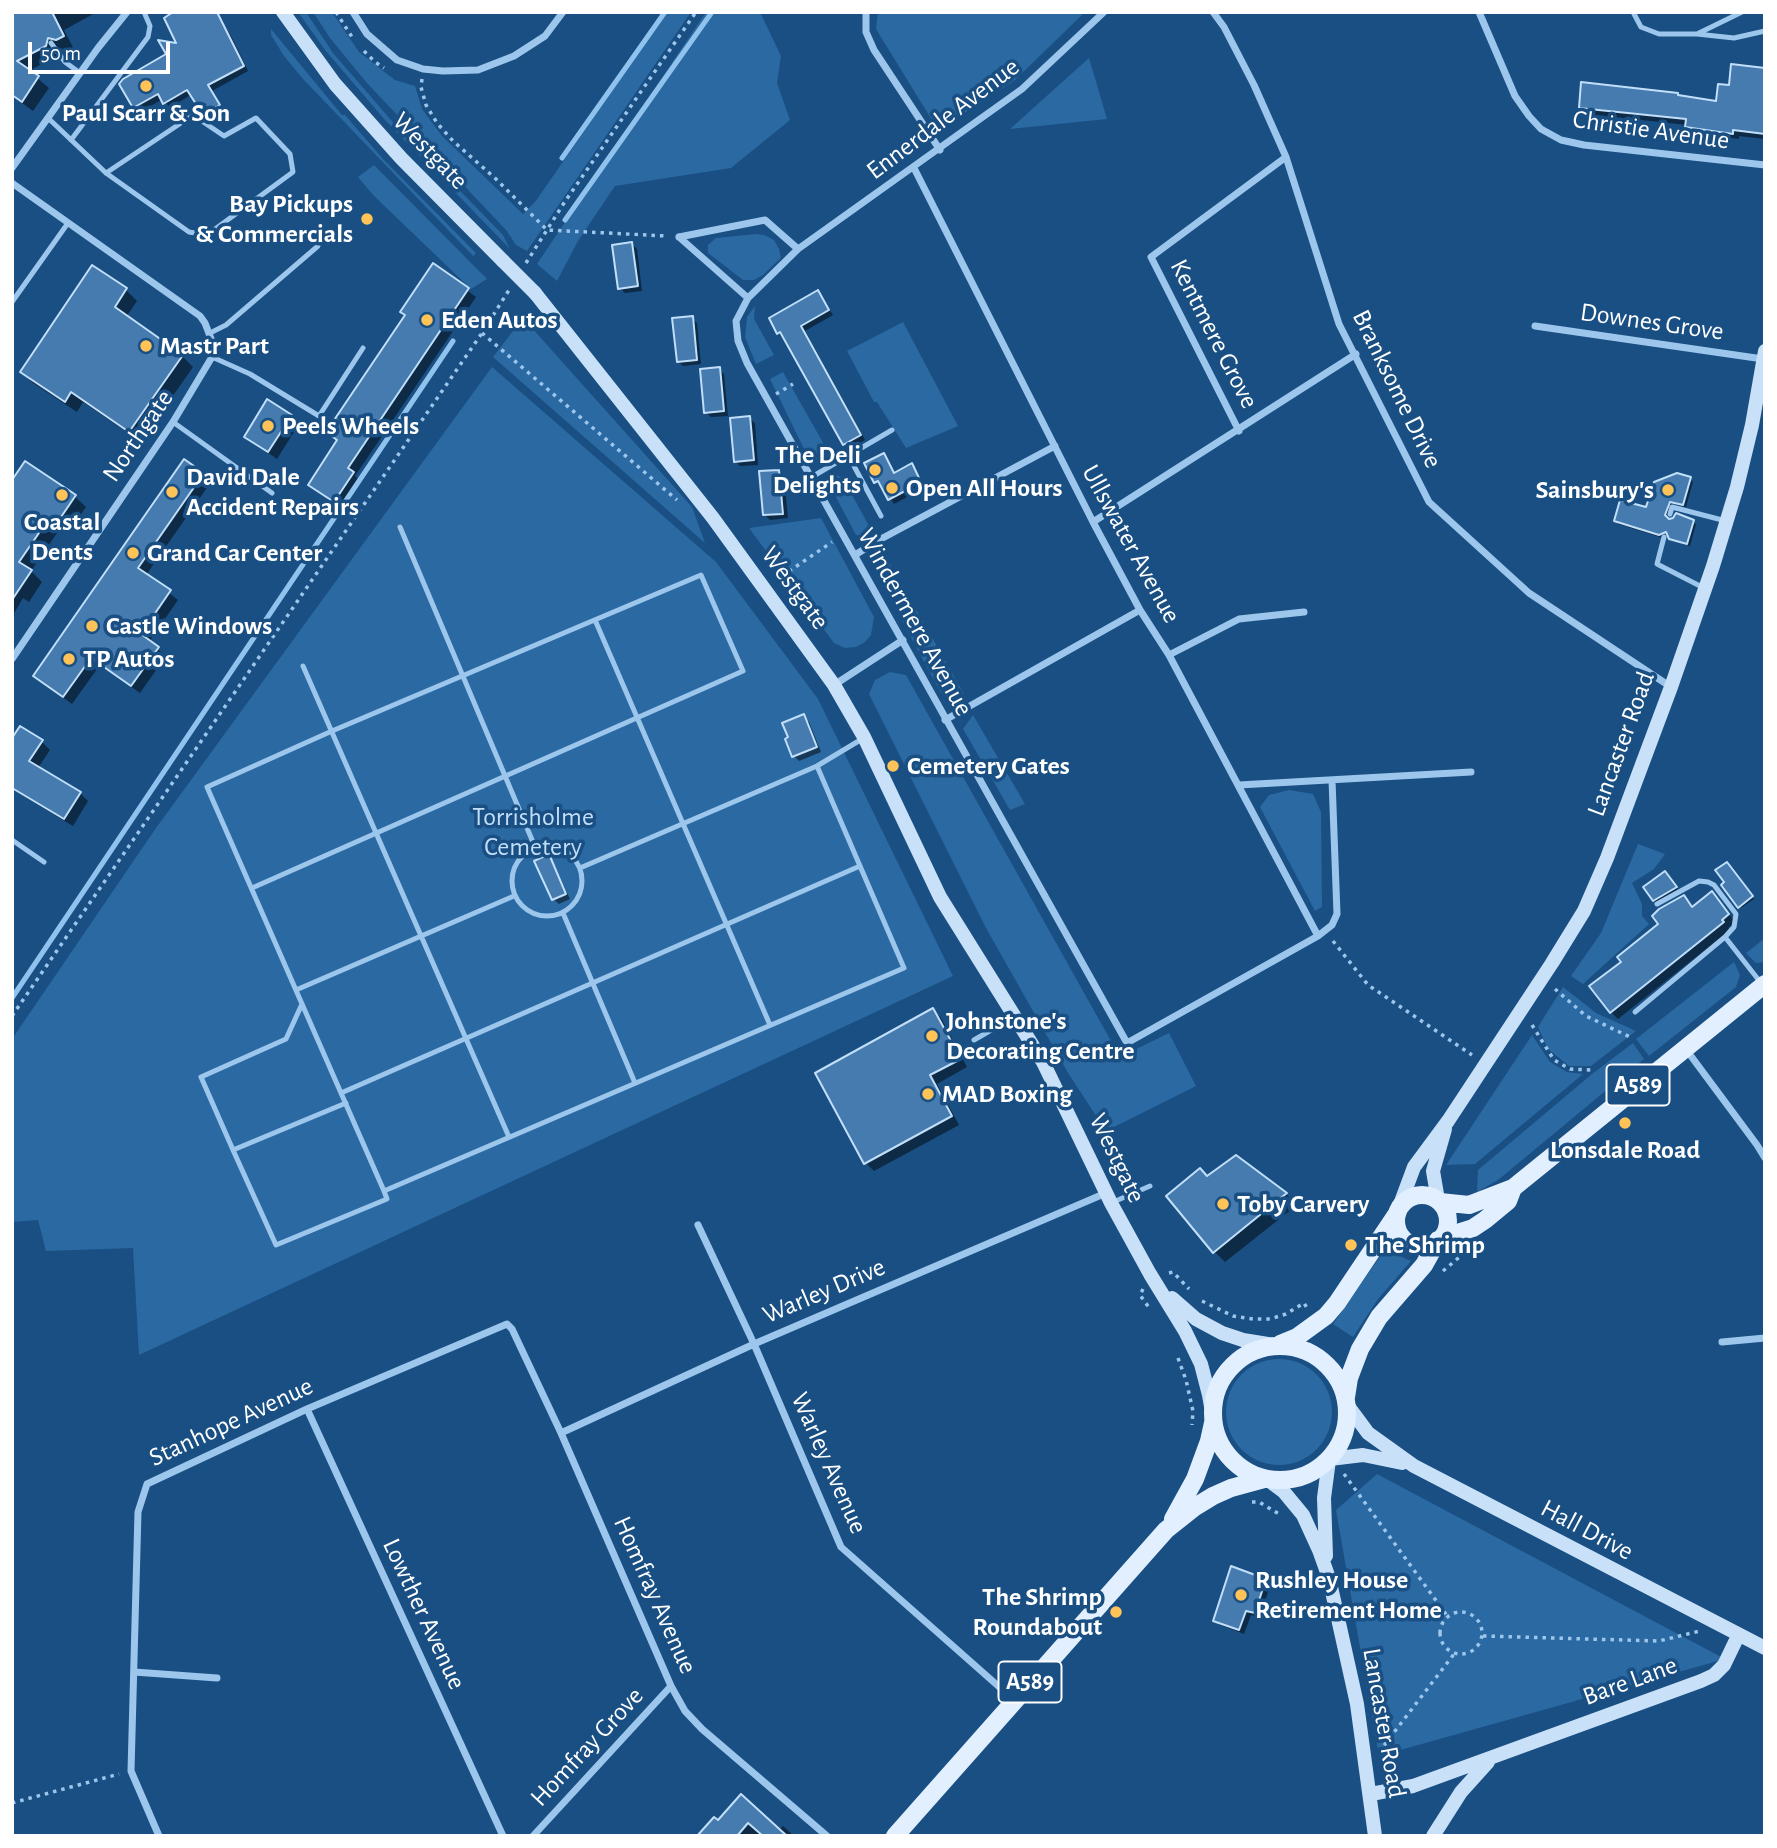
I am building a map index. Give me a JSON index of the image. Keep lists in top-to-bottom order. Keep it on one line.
{"streets":{"main road":["Lancaster Road","A589"],"street":["Ennerdale Avenue","Christie Avenue","Westgate","Downes Grove","Kentmere Grove","Branksome Drive","Northgate","Ullswater Avenue","Windermere Avenue","Warley Drive","Stanhope Avenue","Warley Avenue","Hall Drive","Homfray Avenue","Lowther Avenue","Bare Lane","Homfray Grove"]},"crossings":[["Ennerdale Avenue","Ullswater Avenue"],["Ennerdale Avenue","Windermere Avenue"],["Westgate","Lancaster Road"],["Westgate","A589"],["Westgate","Warley Drive"],["Westgate","Hall Drive"],["Downes Grove","Lancaster Road"],["Kentmere Grove","Branksome Drive"],["Branksome Drive","Lancaster Road"],["Lancaster Road","A589"],["Lancaster Road","Hall Drive"],["Lancaster Road","Bare Lane"],["A589","Warley Avenue"],["A589","Hall Drive"],["Warley Drive","Warley Avenue"],["Warley Drive","Homfray Avenue"],["Stanhope Avenue","Homfray Avenue"],["Stanhope Avenue","Lowther Avenue"],["Hall Drive","Bare Lane"],["Homfray Avenue","Homfray Grove"]],"parks":["Torrisholme Cemetery"],"places":["Paul Scarr & Son","Bay Pickups & Commercials","Eden Autos","Mastr Part","Peels Wheels","The Deli Delights","Open All Hours","Sainsbury's","David Dale Accident Repairs","Coastal Dents","Grand Car Center","Castle Windows","TP Autos","Cemetery Gates","Johnstone's Decorating Centre","MAD Boxing","Lonsdale Road","Toby Carvery","The Shrimp","Rushley House Retirement Home","The Shrimp Roundabout"],"scale_bar":"50 m"}
